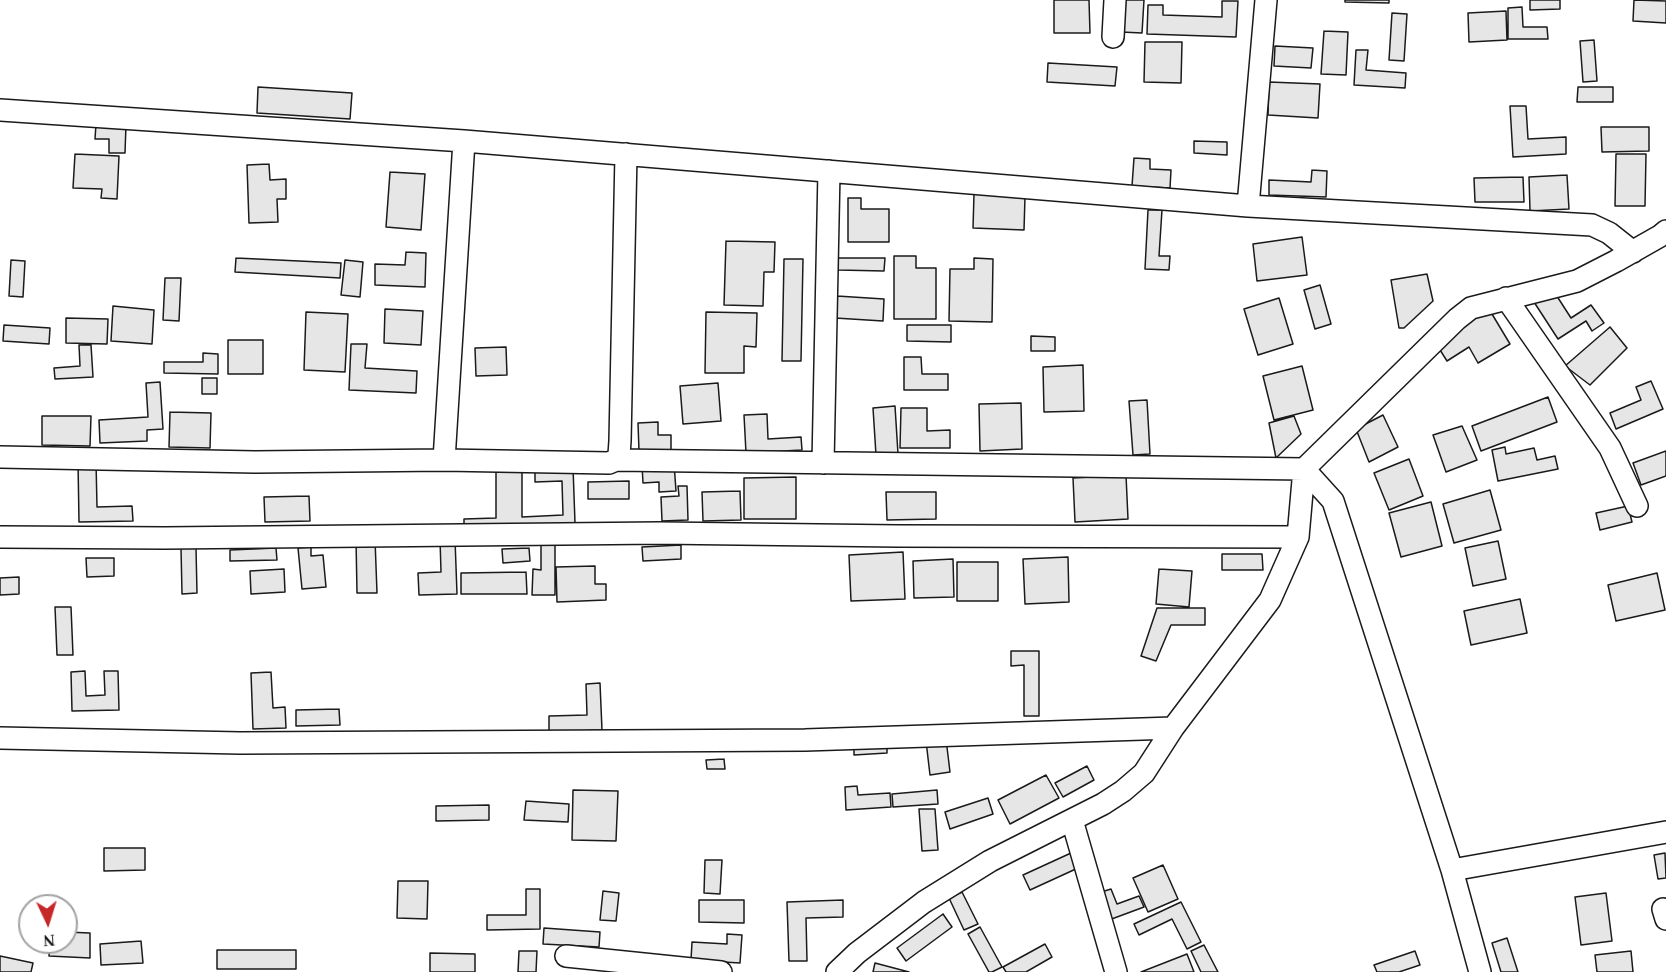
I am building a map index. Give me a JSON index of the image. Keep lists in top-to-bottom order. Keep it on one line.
{"north":"bottom"}
